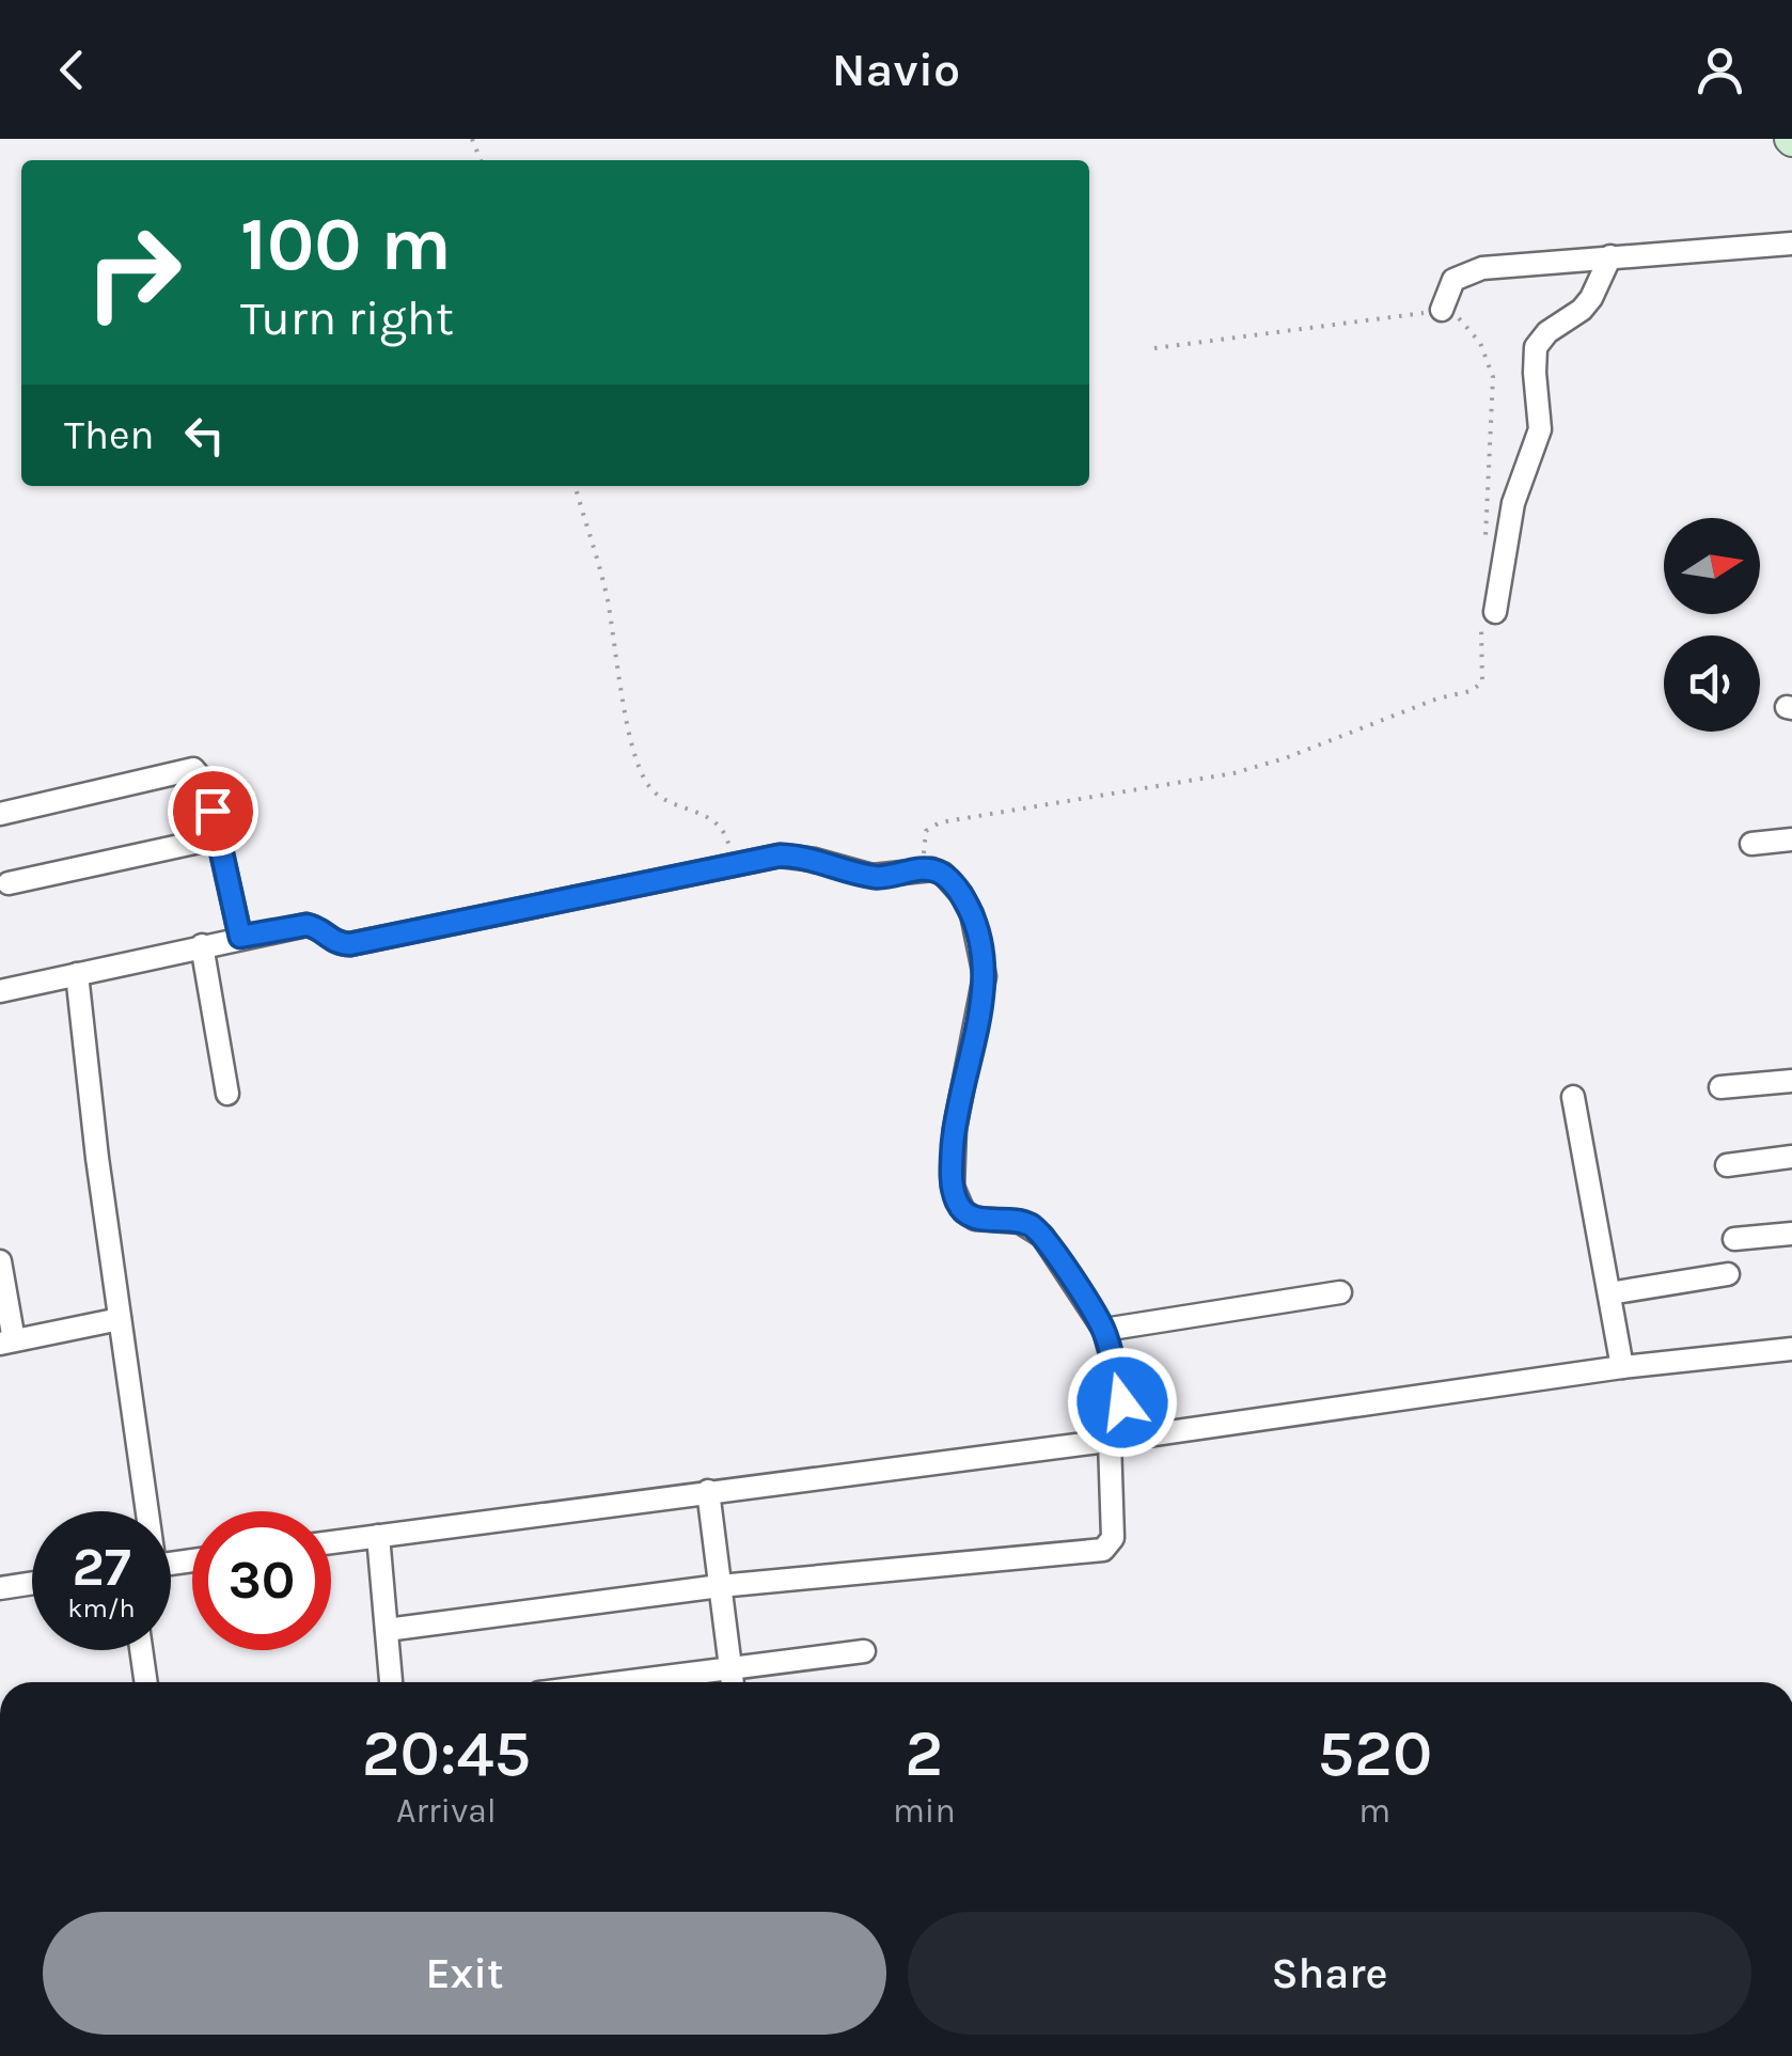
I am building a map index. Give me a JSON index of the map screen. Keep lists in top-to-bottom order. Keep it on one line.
{"north":"right","page":{"header":"Navio","turn":["100 m","Turn right"],"then":"Then","speed":"27 km/h","limit":"30","eta":["20:45","Arrival","2","min","520","m"],"buttons":["Exit","Share"]}}
